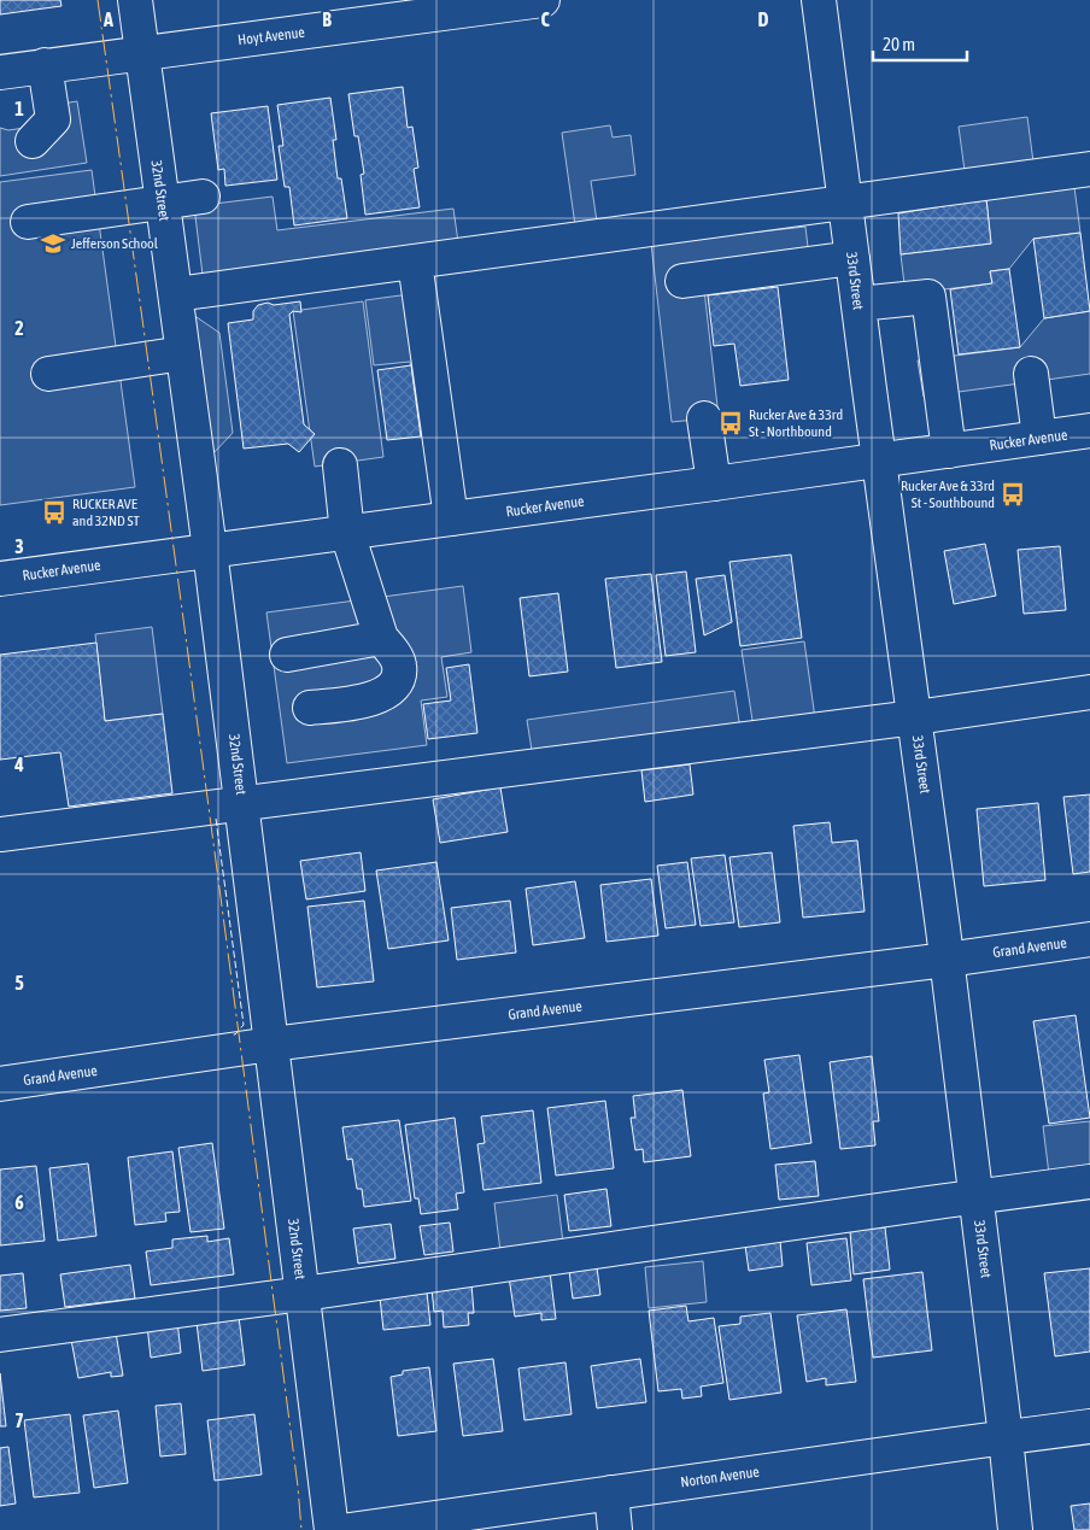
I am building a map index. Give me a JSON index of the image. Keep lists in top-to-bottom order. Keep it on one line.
{"streets":{"street":["Hoyt Avenue","32nd Street","33rd Street","Rucker Avenue","Grand Avenue","Norton Avenue"]},"crossings":[["Hoyt Avenue","32nd Street"],["32nd Street","Rucker Avenue"],["32nd Street","Grand Avenue"],["33rd Street","Rucker Avenue"],["33rd Street","Grand Avenue"],["33rd Street","Norton Avenue"]],"places":{"school or university":["Jefferson School"],"bus stop":["Rucker Ave & 33rd St - Northbound","Rucker Ave & 33rd St - Southbound","RUCKER AVE and 32ND ST"]},"scale_bar":"20 m","grid":{"columns":["A","B","C","D"],"rows":["1","2","3","4","5","6","7"]}}
